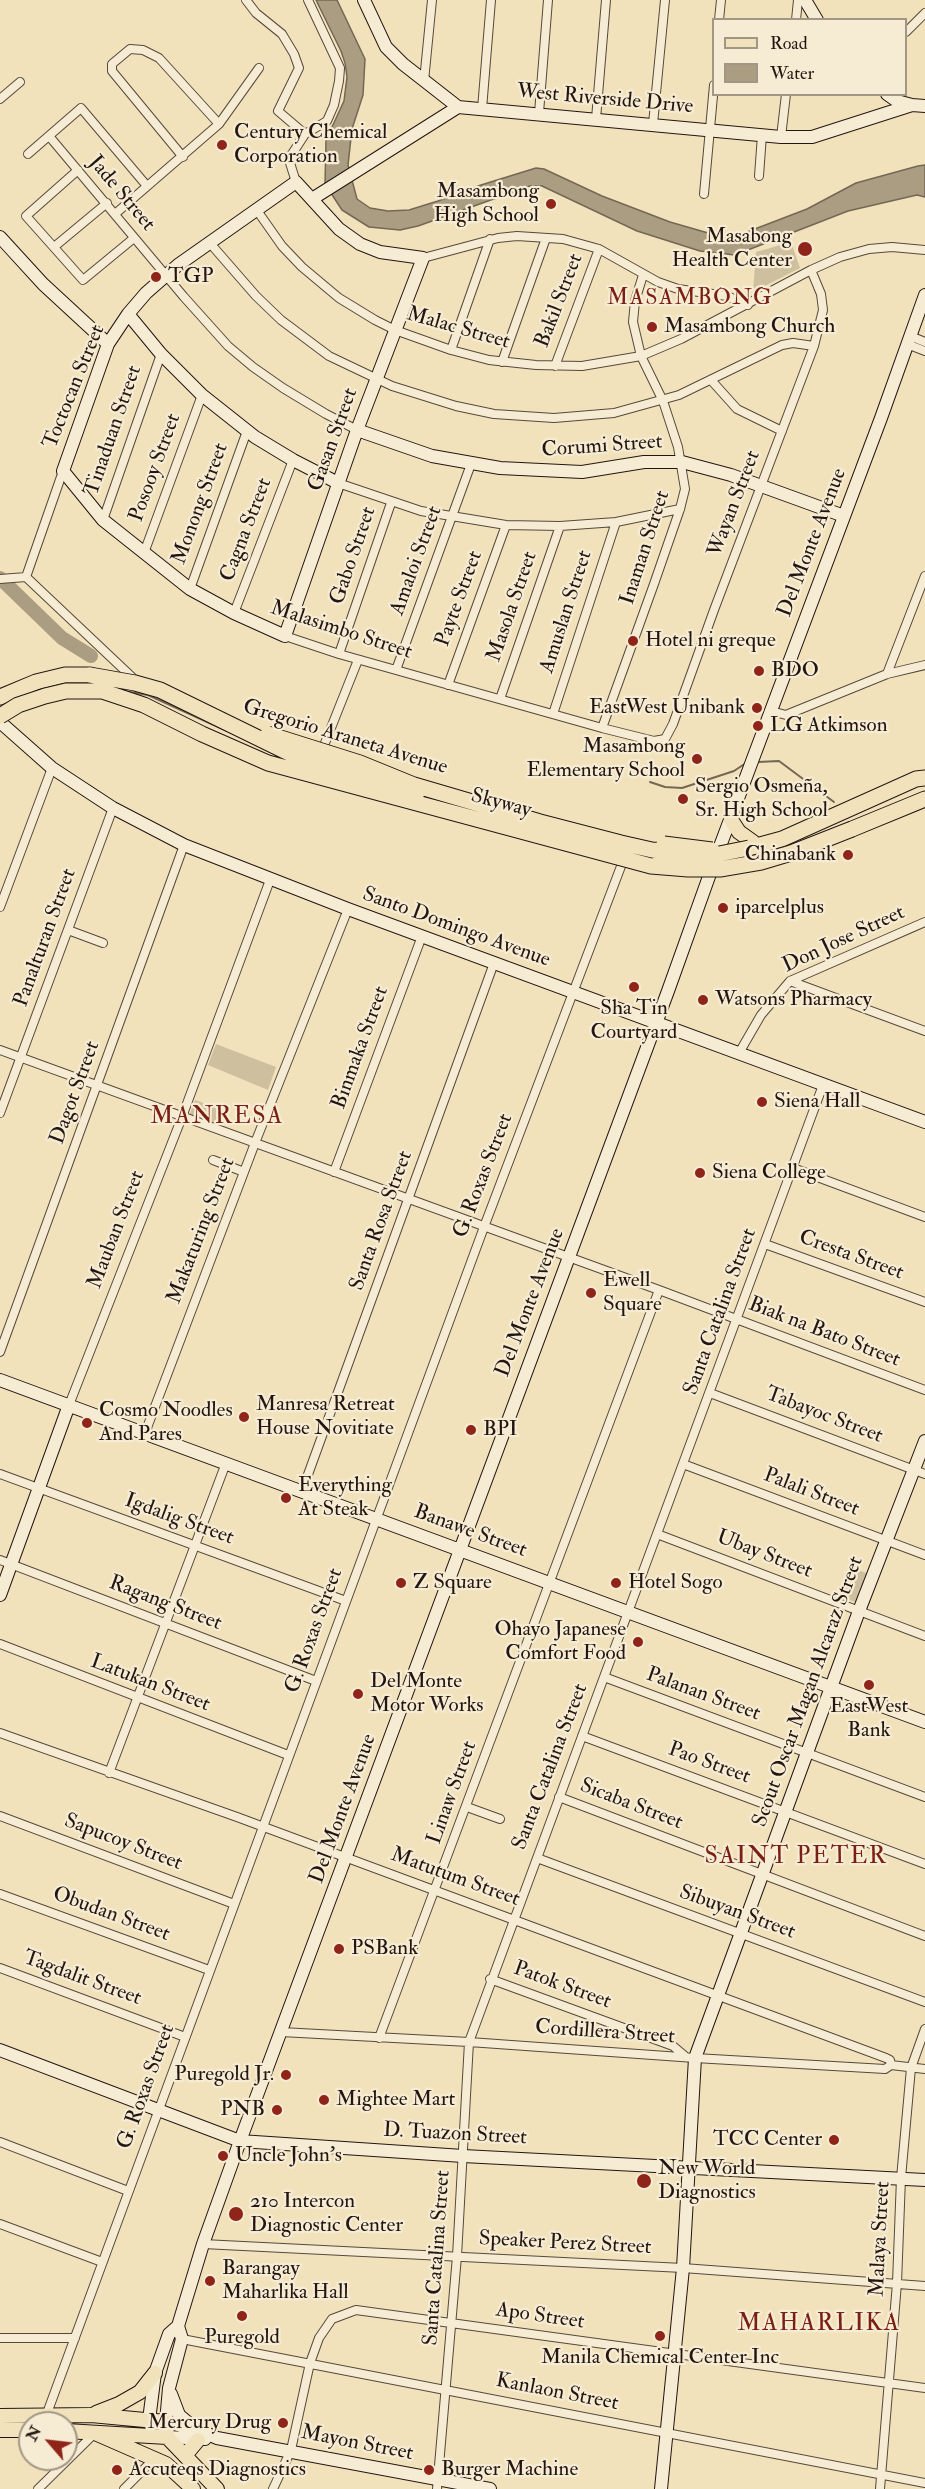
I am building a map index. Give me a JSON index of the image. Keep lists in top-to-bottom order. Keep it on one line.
{"streets":{"highway":["Skyway"],"main road":["Gregorio Araneta Avenue"],"street":["West Riverside Drive","Jade Street","Bakil Street","Malac Street","Toctocan Street","Tinaduan Street","Gasan Street","Corumi Street","Posooy Street","Monong Street","Wayan Street","Cagna Street","Del Monte Avenue","Inaman Street","Gabo Street","Amaloi Street","Payte Street","Masola Street","Amuslan Street","Malasimbo Street","Santo Domingo Avenue","Panalturan Street","Don Jose Street","Binmaka Street","Dagot Street","G. Roxas Street","Santa Rosa Street","Mauban Street","Makaturing Street","Cresta Street","Santa Catalina Street","Biak na Bato Street","Tabayoc Street","Palali Street","Igdalig Street","Banawe Street","Ubay Street","Ragang Street","Latukan Street","Scout Oscar Magan Alcaraz Street","Palanan Street","Pao Street","Linaw Street","Sicaba Street","Sapucoy Street","Matutum Street","Sibuyan Street","Obudan Street","Tagdalit Street","Patok Street","Cordillera Street","D. Tuazon Street","Malaya Street","Speaker Perez Street","Apo Street","Kanlaon Street","Mayon Street"]},"crossings":[["Jade Street","Toctocan Street"],["Jade Street","Corumi Street"],["Bakil Street","Malac Street"],["Malac Street","Toctocan Street"],["Malac Street","Gasan Street"],["Malac Street","Wayan Street"],["Malac Street","Inaman Street"],["Toctocan Street","Corumi Street"],["Toctocan Street","Malasimbo Street"],["Tinaduan Street","Malasimbo Street"],["Gasan Street","Corumi Street"],["Gasan Street","Malasimbo Street"],["Corumi Street","Wayan Street"],["Corumi Street","Del Monte Avenue"],["Corumi Street","Inaman Street"],["Corumi Street","Amaloi Street"],["Posooy Street","Malasimbo Street"],["Monong Street","Malasimbo Street"],["Wayan Street","Malasimbo Street"],["Cagna Street","Malasimbo Street"],["Del Monte Avenue","Gregorio Araneta Avenue"],["Del Monte Avenue","Skyway"],["Del Monte Avenue","Santo Domingo Avenue"],["Del Monte Avenue","Biak na Bato Street"],["Del Monte Avenue","Banawe Street"],["Del Monte Avenue","Matutum Street"],["Del Monte Avenue","Cordillera Street"],["Del Monte Avenue","D. Tuazon Street"],["Del Monte Avenue","Speaker Perez Street"],["Inaman Street","Malasimbo Street"],["Gabo Street","Malasimbo Street"],["Amaloi Street","Malasimbo Street"],["Payte Street","Malasimbo Street"],["Masola Street","Malasimbo Street"],["Amuslan Street","Malasimbo Street"],["Gregorio Araneta Avenue","Skyway"],["Gregorio Araneta Avenue","Santo Domingo Avenue"],["Gregorio Araneta Avenue","G. Roxas Street"],["Santo Domingo Avenue","Panalturan Street"],["Santo Domingo Avenue","Don Jose Street"],["Santo Domingo Avenue","Binmaka Street"],["Santo Domingo Avenue","Dagot Street"],["Santo Domingo Avenue","G. Roxas Street"],["Santo Domingo Avenue","Santa Rosa Street"],["Santo Domingo Avenue","Mauban Street"],["Santo Domingo Avenue","Makaturing Street"],["Santo Domingo Avenue","Santa Catalina Street"],["Panalturan Street","Biak na Bato Street"],["Binmaka Street","Biak na Bato Street"],["Dagot Street","Biak na Bato Street"],["G. Roxas Street","Biak na Bato Street"],["G. Roxas Street","Igdalig Street"],["G. Roxas Street","Banawe Street"],["G. Roxas Street","Ragang Street"],["G. Roxas Street","Latukan Street"],["G. Roxas Street","Sapucoy Street"],["G. Roxas Street","Matutum Street"],["G. Roxas Street","Obudan Street"],["G. Roxas Street","Tagdalit Street"],["G. Roxas Street","D. Tuazon Street"],["Santa Rosa Street","Biak na Bato Street"],["Santa Rosa Street","Banawe Street"],["Mauban Street","Biak na Bato Street"],["Mauban Street","Igdalig Street"],["Mauban Street","Banawe Street"],["Mauban Street","Ragang Street"],["Makaturing Street","Biak na Bato Street"],["Makaturing Street","Banawe Street"],["Cresta Street","Santa Catalina Street"],["Santa Catalina Street","Biak na Bato Street"],["Santa Catalina Street","Tabayoc Street"],["Santa Catalina Street","Palali Street"],["Santa Catalina Street","Banawe Street"],["Santa Catalina Street","Ubay Street"],["Santa Catalina Street","Palanan Street"],["Santa Catalina Street","Pao Street"],["Santa Catalina Street","Sicaba Street"],["Santa Catalina Street","Matutum Street"],["Santa Catalina Street","Sibuyan Street"],["Santa Catalina Street","Patok Street"],["Santa Catalina Street","Cordillera Street"],["Santa Catalina Street","D. Tuazon Street"],["Santa Catalina Street","Speaker Perez Street"],["Santa Catalina Street","Apo Street"],["Santa Catalina Street","Kanlaon Street"],["Santa Catalina Street","Mayon Street"],["Biak na Bato Street","Linaw Street"],["Tabayoc Street","Scout Oscar Magan Alcaraz Street"],["Palali Street","Scout Oscar Magan Alcaraz Street"],["Banawe Street","Scout Oscar Magan Alcaraz Street"],["Banawe Street","Linaw Street"],["Ubay Street","Scout Oscar Magan Alcaraz Street"],["Scout Oscar Magan Alcaraz Street","Palanan Street"],["Scout Oscar Magan Alcaraz Street","Pao Street"],["Scout Oscar Magan Alcaraz Street","Sicaba Street"],["Scout Oscar Magan Alcaraz Street","Matutum Street"],["Scout Oscar Magan Alcaraz Street","Sibuyan Street"],["Scout Oscar Magan Alcaraz Street","Patok Street"],["Scout Oscar Magan Alcaraz Street","Cordillera Street"],["Scout Oscar Magan Alcaraz Street","D. Tuazon Street"],["Scout Oscar Magan Alcaraz Street","Speaker Perez Street"],["Scout Oscar Magan Alcaraz Street","Apo Street"],["Scout Oscar Magan Alcaraz Street","Kanlaon Street"],["Linaw Street","Matutum Street"],["Linaw Street","Cordillera Street"],["Matutum Street","Cordillera Street"],["Patok Street","Cordillera Street"],["Cordillera Street","Malaya Street"],["D. Tuazon Street","Malaya Street"],["Malaya Street","Speaker Perez Street"],["Malaya Street","Apo Street"],["Malaya Street","Kanlaon Street"],["Apo Street","Kanlaon Street"],["Apo Street","Mayon Street"]],"districts":["MASAMBONG","MANRESA","SAINT PETER","MAHARLIKA"],"places":["Century Chemical Corporation","Masambong High School","Masabong Health Center","TGP","Masambong Church","Hotel ni greque","BDO","EastWest Unibank","LG Atkimson","Masambong Elementary School","Sergio Osmeña, Sr. High School","Chinabank","iparcelplus","Sha Tin Courtyard","Watsons Pharmacy","Siena Hall","Siena College","Ewell Square","Manresa Retreat House Novitiate","Cosmo Noodles And Pares","BPI","Everything At Steak","Z Square","Hotel Sogo","Ohayo Japanese Comfort Food","EastWest Bank","Del Monte Motor Works","PSBank","Puregold Jr.","Mightee Mart","PNB","TCC Center","Uncle John's","New World Diagnostics","210 Intercon Diagnostic Center","Barangay Maharlika Hall","Puregold","Manila Chemical Center Inc","Mercury Drug","Accuteqs Diagnostics","Burger Machine"],"legend":["Road","Water"],"north":"top left"}
